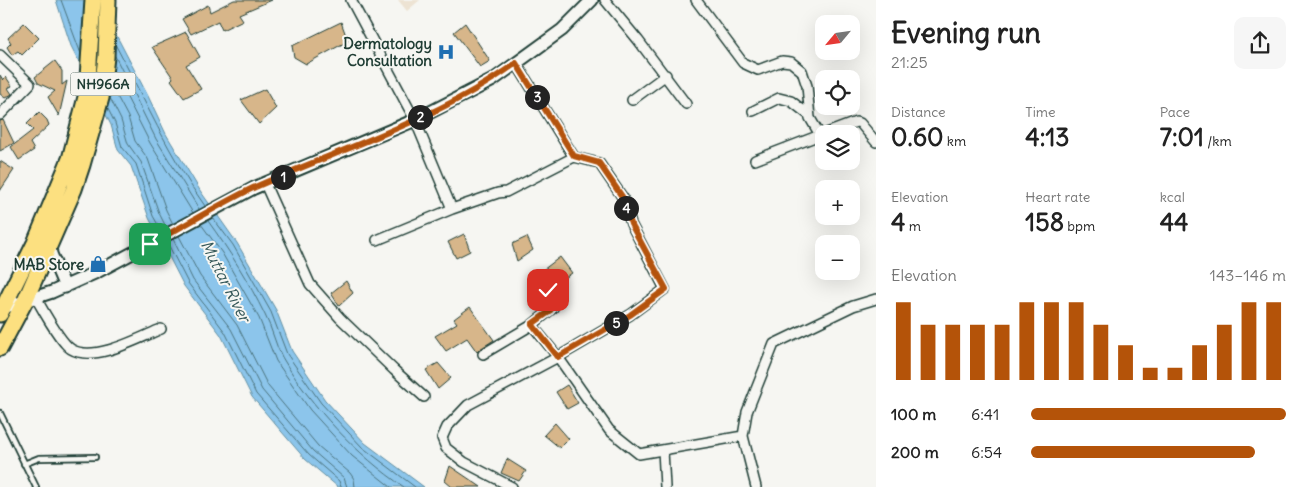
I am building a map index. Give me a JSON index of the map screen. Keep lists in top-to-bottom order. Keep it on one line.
{"streets":{"highway":["NH966A"]},"water":["Muttar River"],"places":{"hospital":["Dermatology Consultation"],"shop":["MAB Store"]},"north":"bottom left","page":{"heading":["Evening run","21:25"],"map_buttons":["+","−"],"pins":["3","2","1","4","5"],"stats":[["Distance","0.60 km"],["Time","4:13"],["Pace","7:01 /km"],["Elevation","4 m"],["Heart rate","158 bpm"],["kcal","44"]],"chart":["Elevation","143–146 m"],"list":[{"name":"100 m","note":"6:41"},{"name":"200 m","note":"6:54"}]}}
